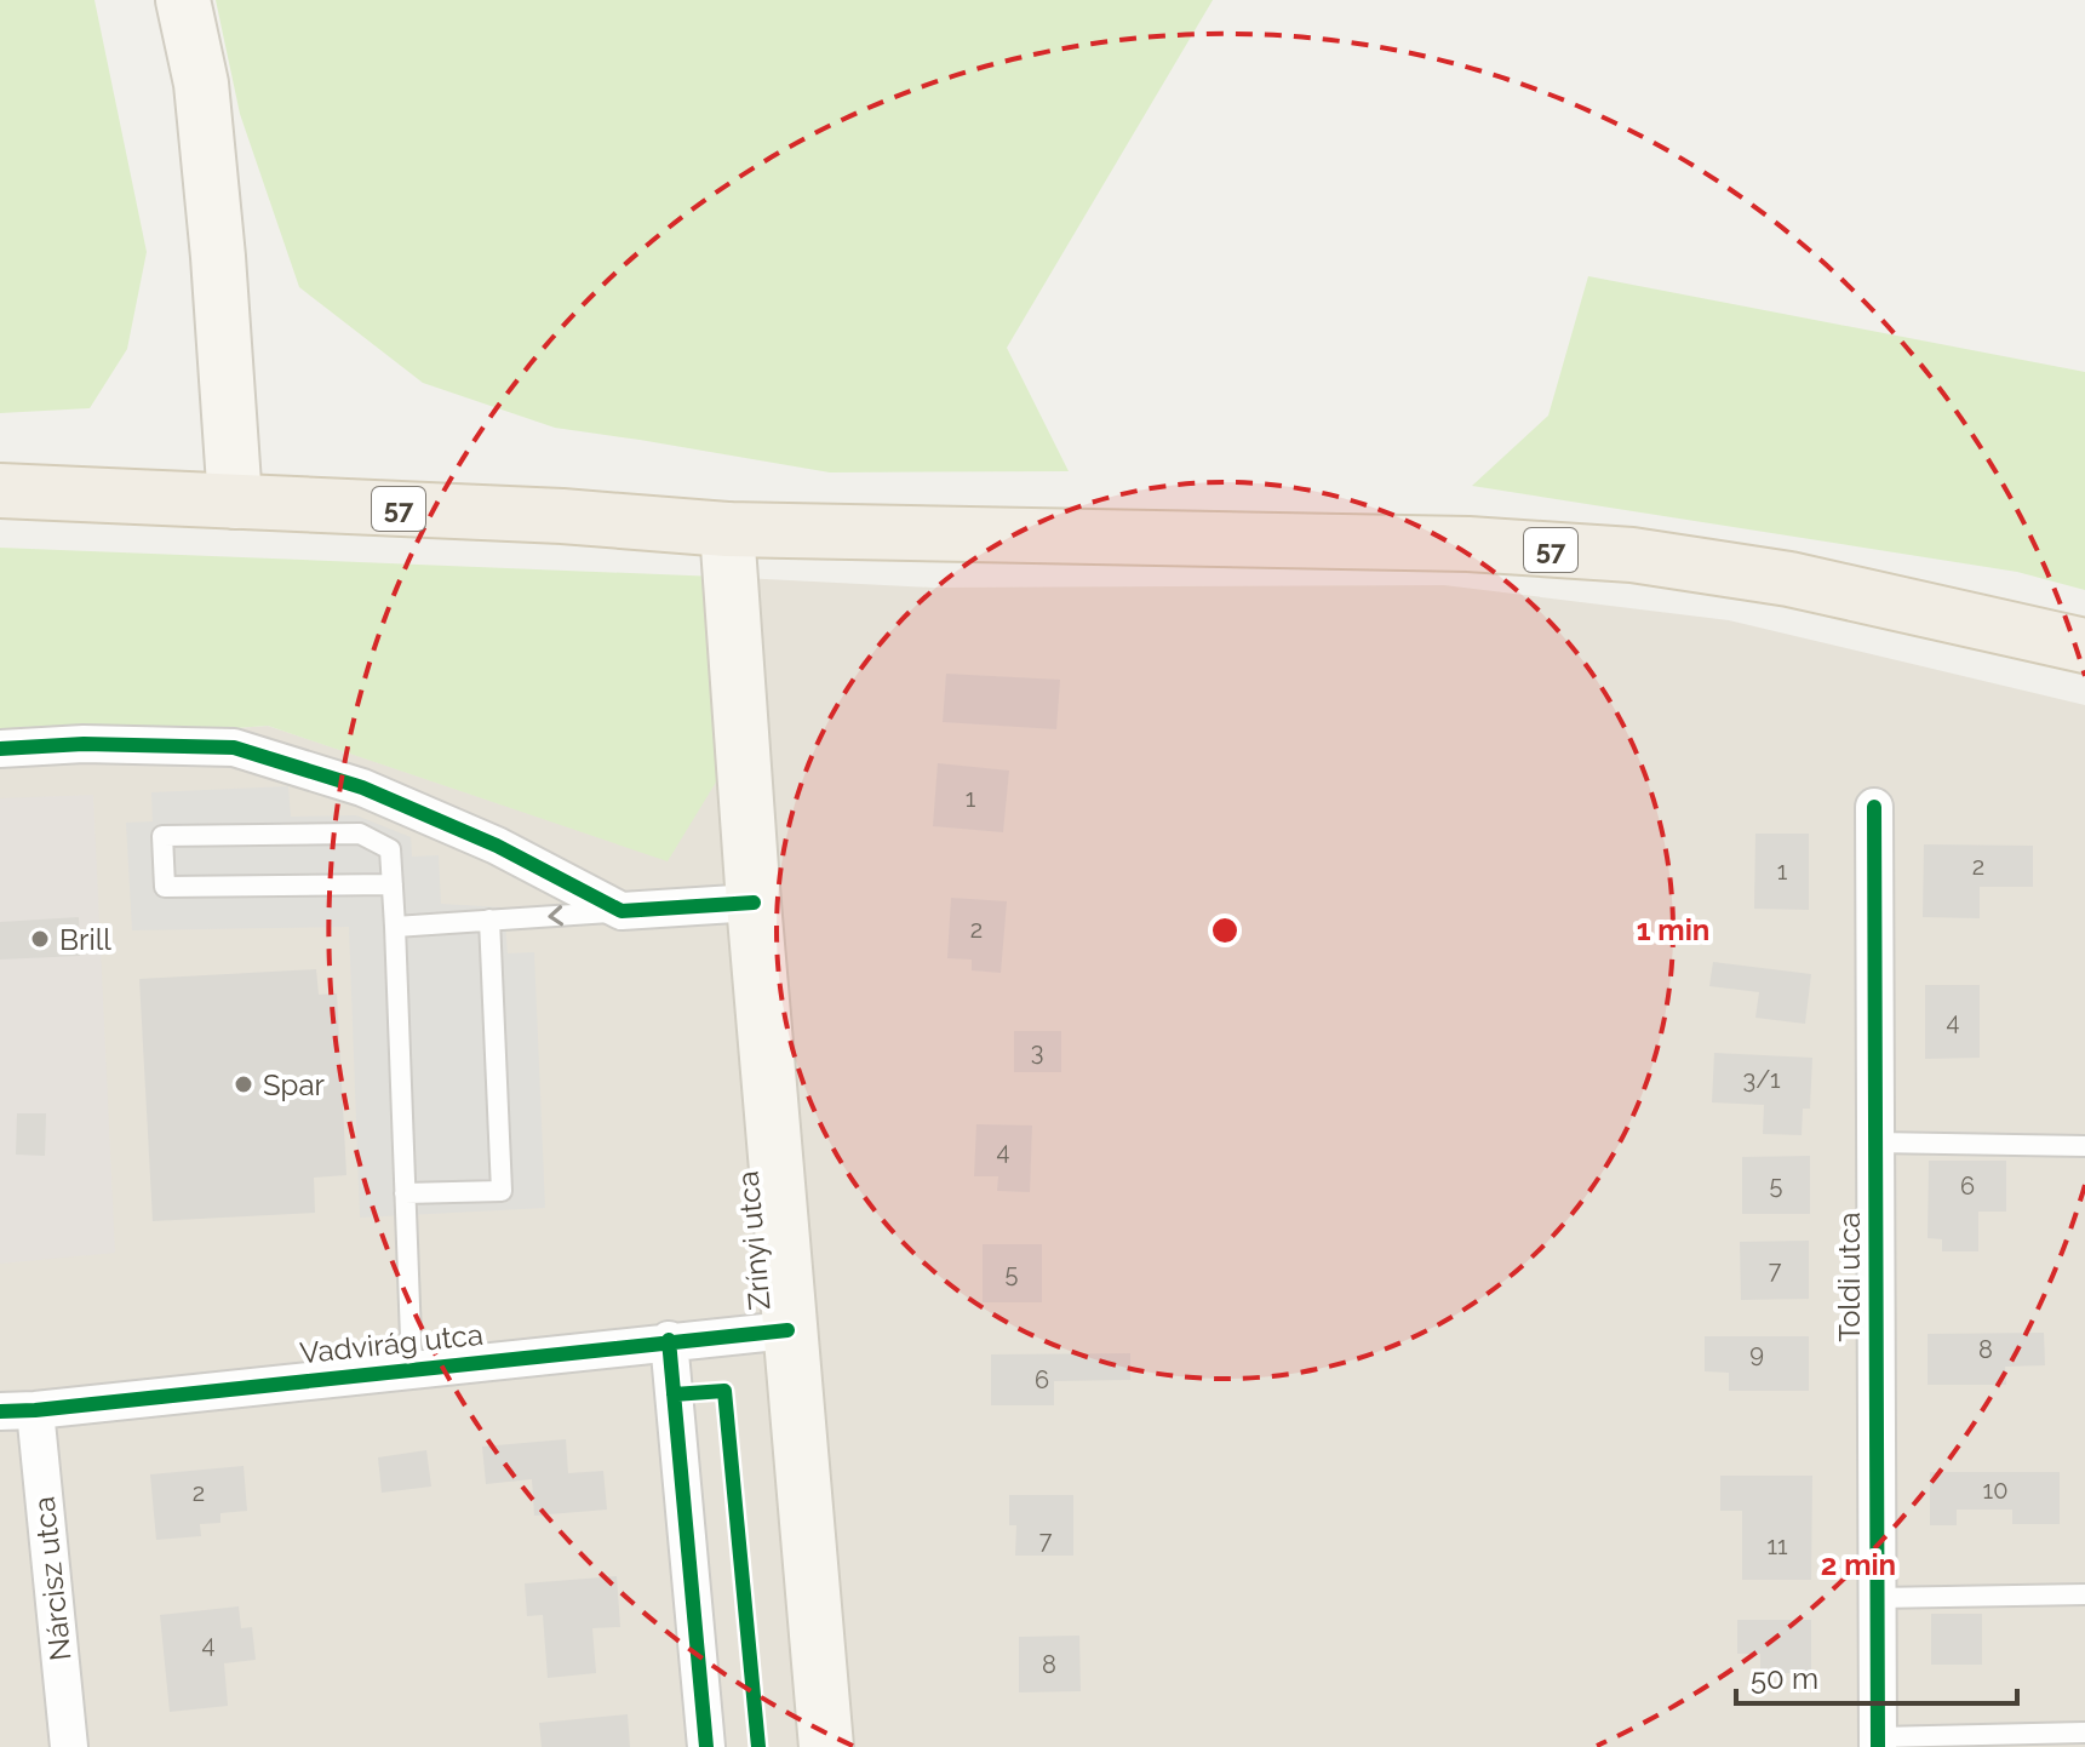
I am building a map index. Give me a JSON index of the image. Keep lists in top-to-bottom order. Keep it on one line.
{"streets":{"main road":["57","Zrínyi utca"],"street":["Toldi utca","Vadvirág utca","Nárcisz utca"]},"crossings":[["57","Zrínyi utca"],["Zrínyi utca","Vadvirág utca"],["Vadvirág utca","Nárcisz utca"]],"places":["Brill","Spar"],"house_numbers":["1","2","1","2","4","3","3/1","4","5","6","7","5","8","9","6","10","2","7","11","4","8"],"scale_bar":"50 m","rings":["1 min","2 min"]}
